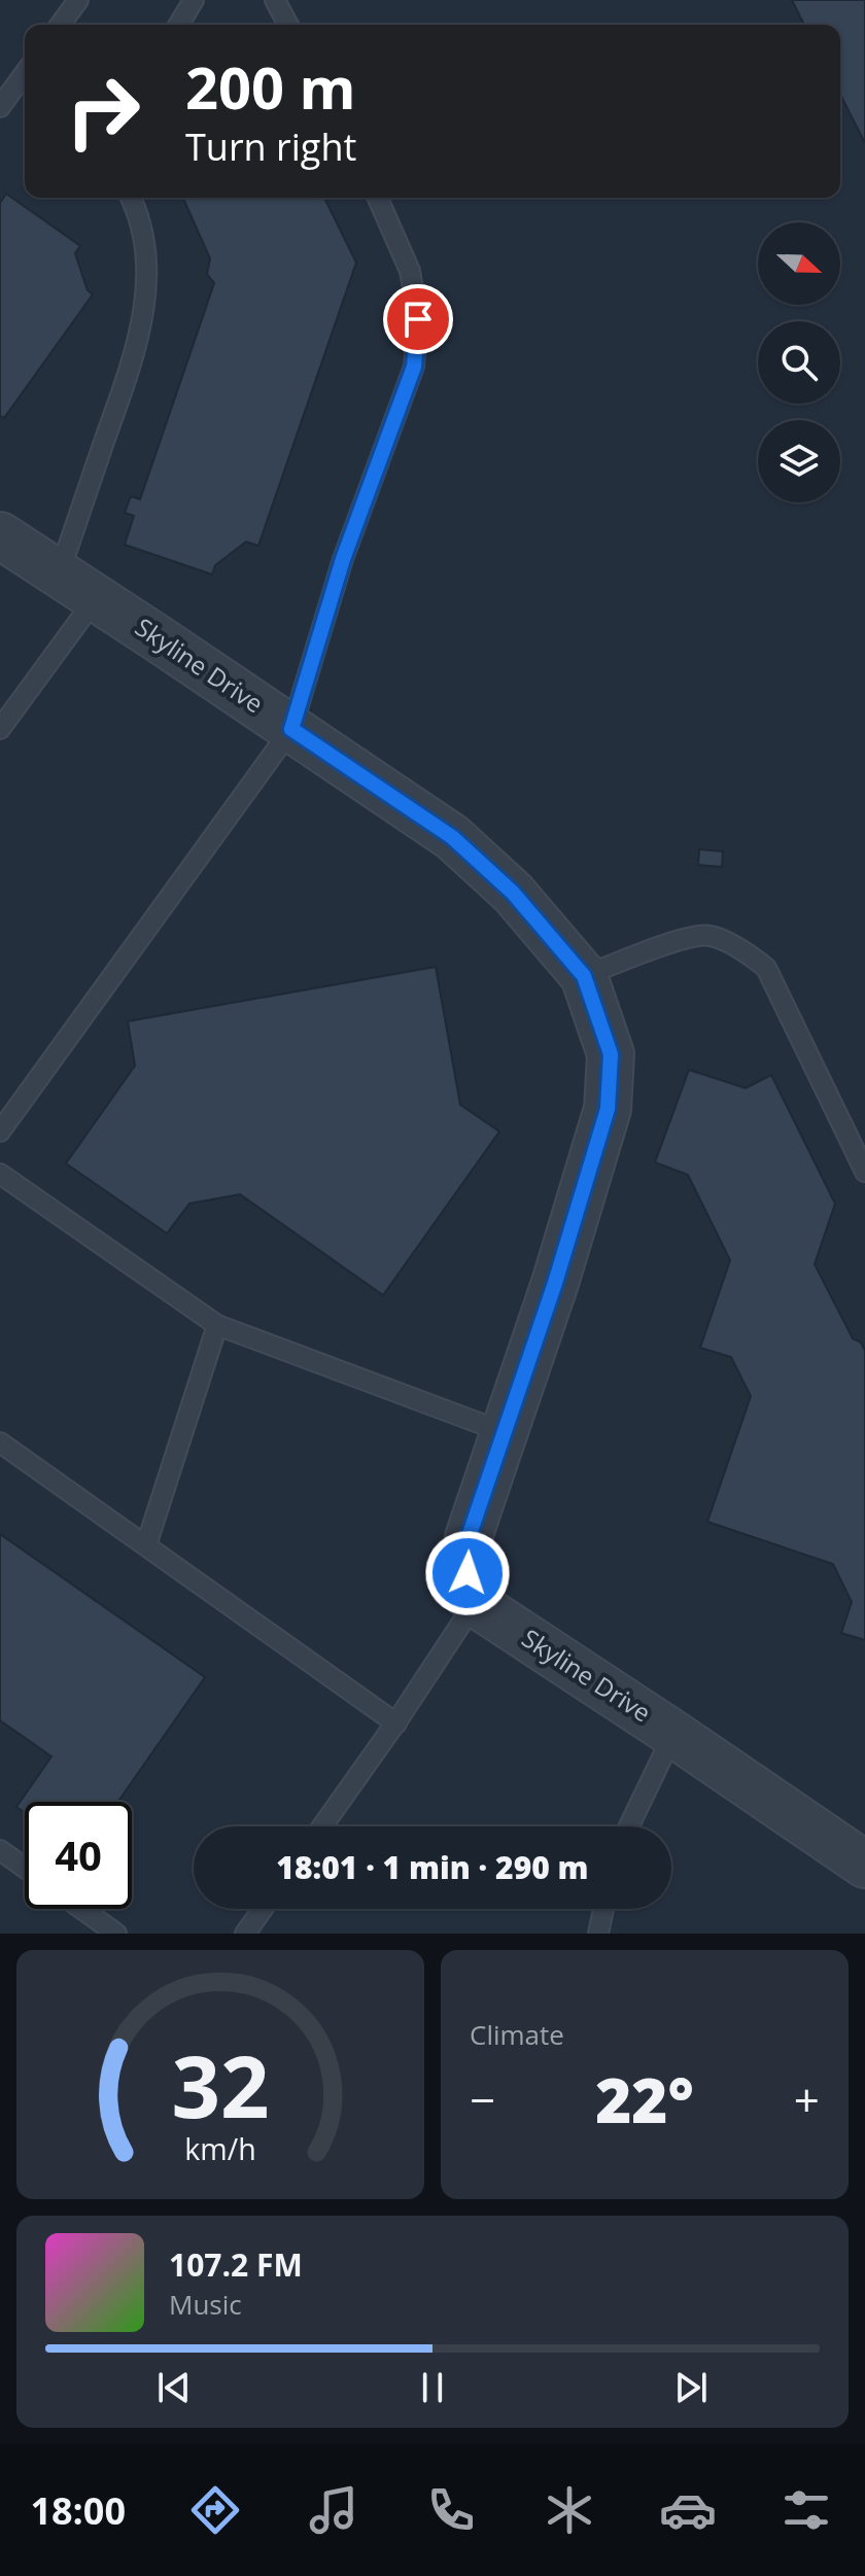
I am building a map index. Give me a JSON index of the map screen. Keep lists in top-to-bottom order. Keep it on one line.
{"streets":{"street":["Skyline Drive"]},"north":"right","page":{"turn":["200 m","Turn right"],"limit":"40","trip":"18:01 · 1 min · 290 m","tile":"Climate","heat":["−","22°","+"],"song":["107.2 FM","Music"],"tabs":"18:00","gauge":["32","km/h"]}}
